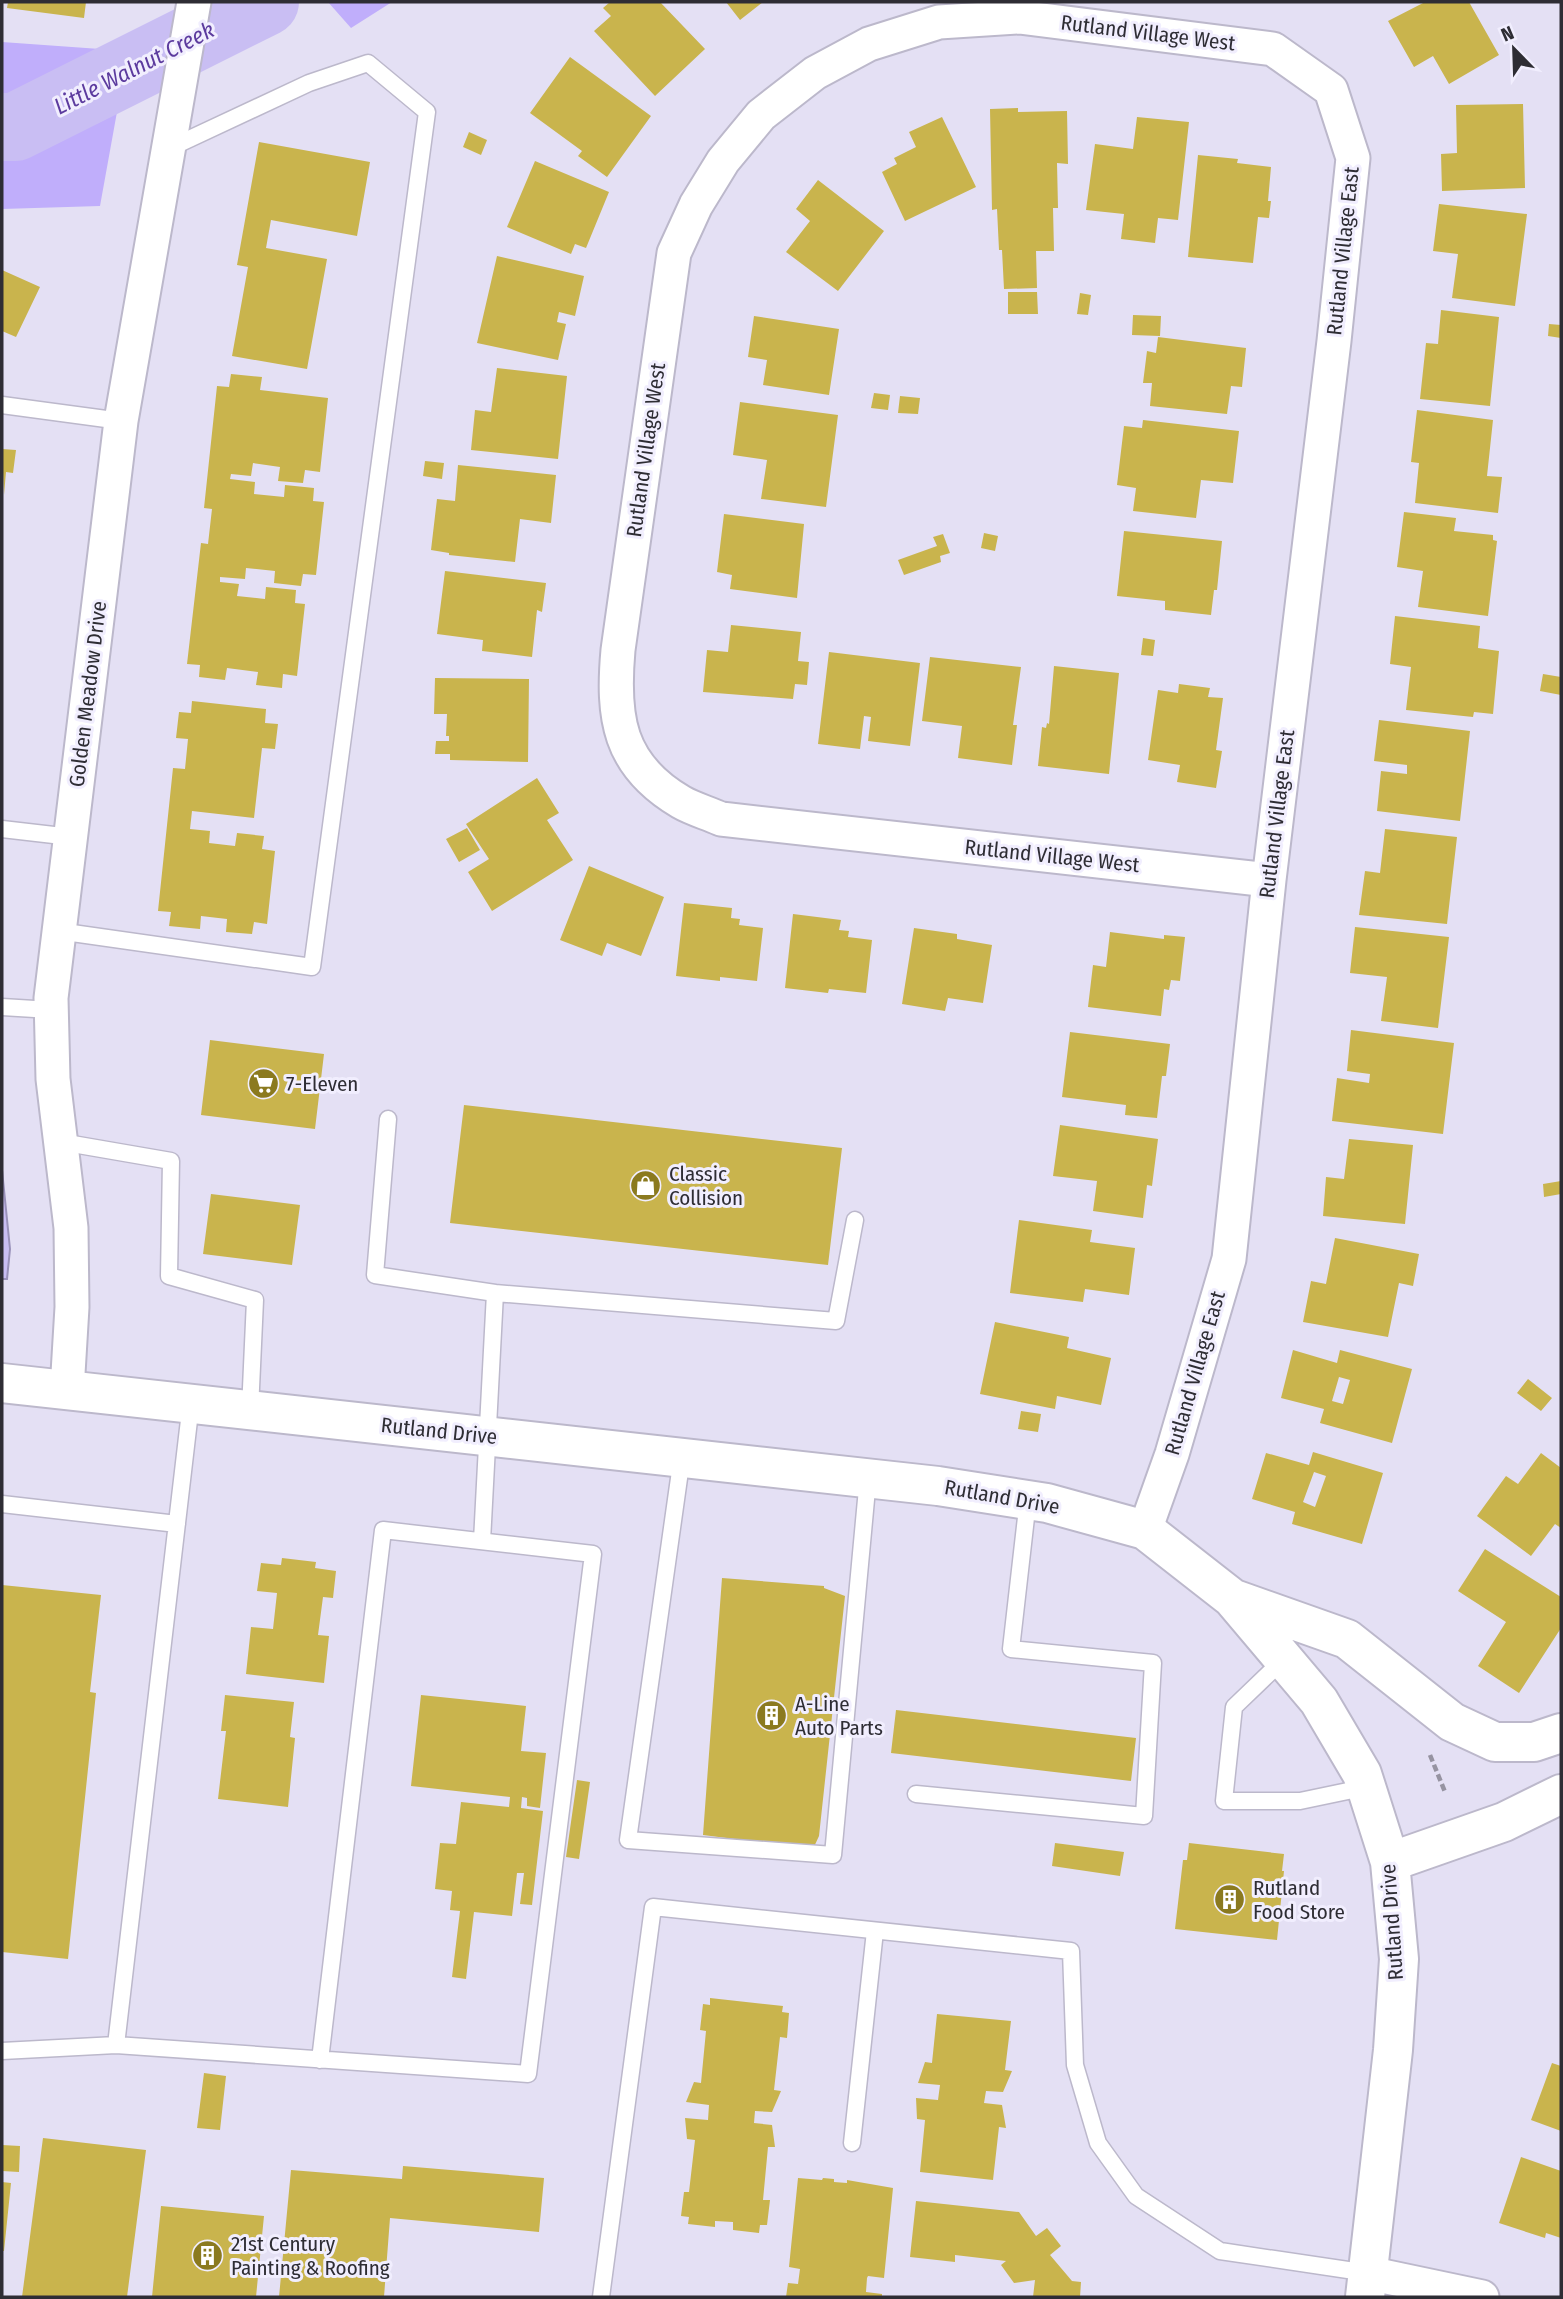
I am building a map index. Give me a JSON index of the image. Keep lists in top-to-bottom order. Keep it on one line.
{"streets":{"street":["Rutland Village West","Rutland Village East","Golden Meadow Drive","Rutland Drive"]},"crossings":[["Rutland Village West","Rutland Village East"],["Rutland Village East","Rutland Drive"],["Golden Meadow Drive","Rutland Drive"]],"water":["Little Walnut Creek"],"places":{"supermarket":["7-Eleven"],"shop":["Classic Collision"],"building":["A-Line Auto Parts","Rutland Food Store","21st Century Painting & Roofing"]},"north":"top left"}
